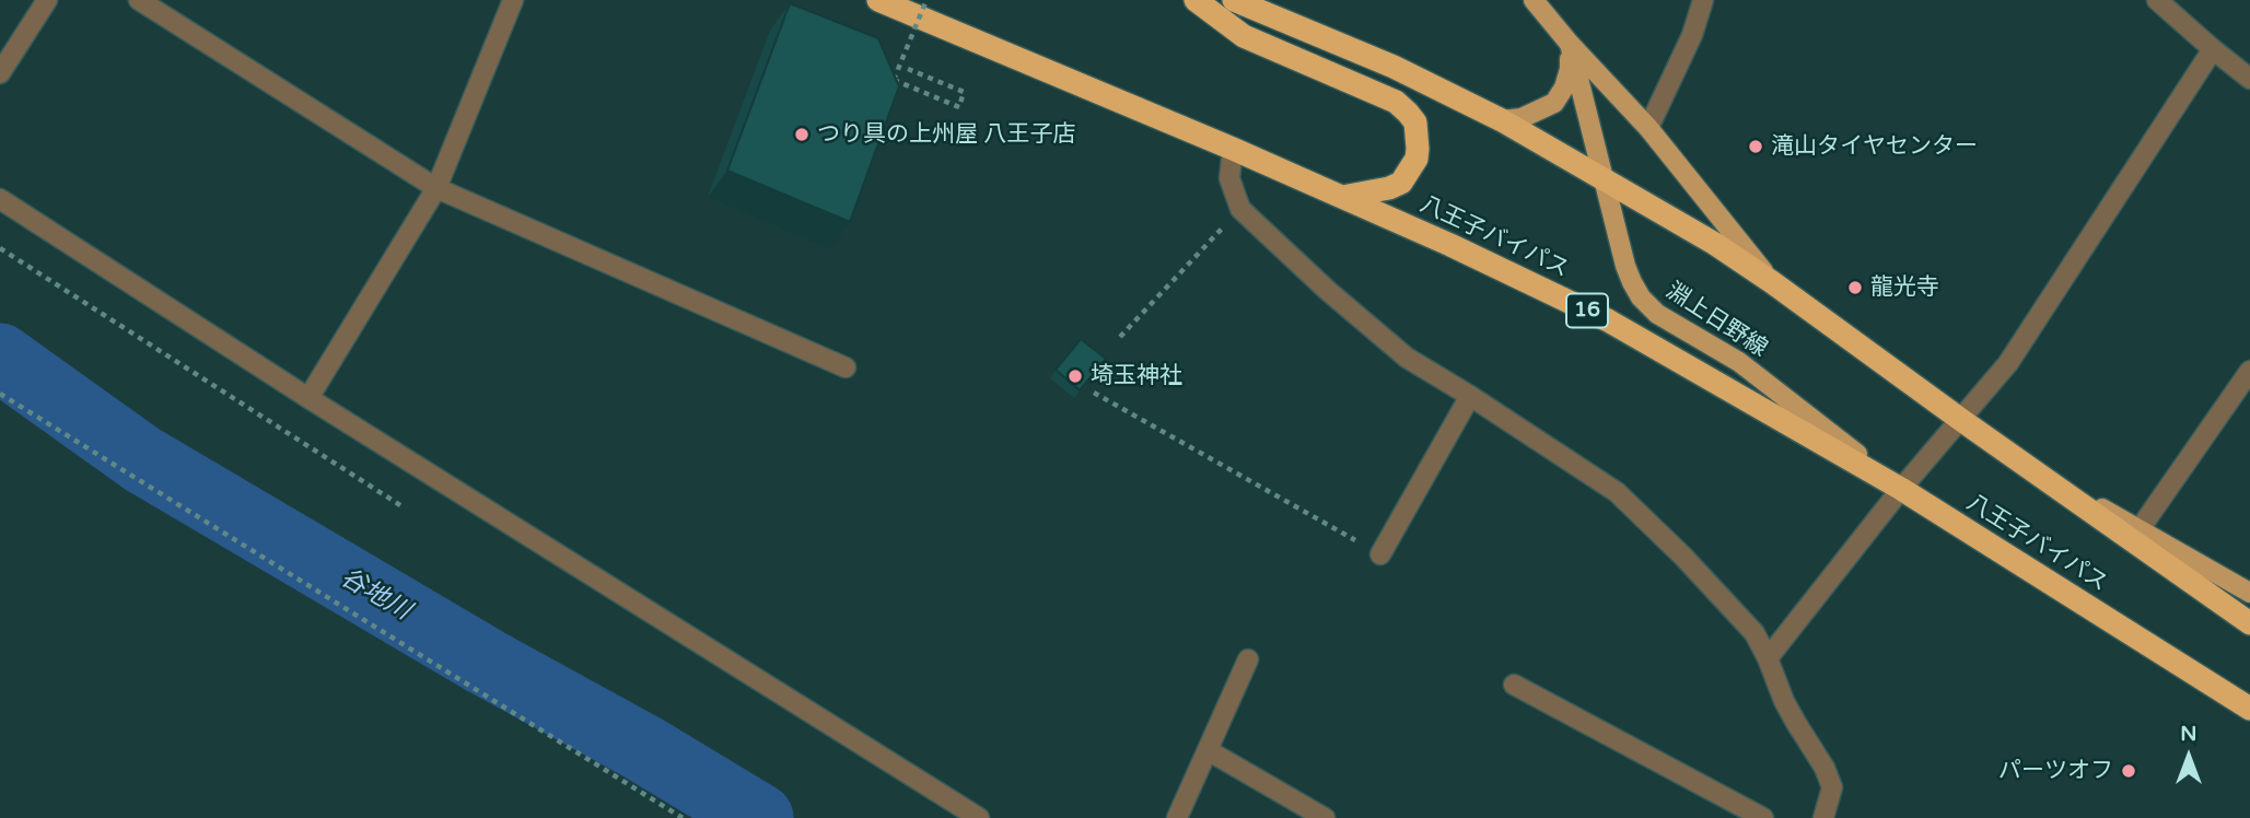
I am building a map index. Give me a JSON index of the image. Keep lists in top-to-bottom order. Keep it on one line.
{"streets":{"highway":["八王子バイパス","16"],"main road":["淵上日野線"]},"crossings":[["八王子バイパス","淵上日野線"]],"water":["谷地川"],"places":["つり具の上州屋 八王子店","滝山タイヤセンター","龍光寺","埼玉神社","パーツオフ"],"north":"top"}
